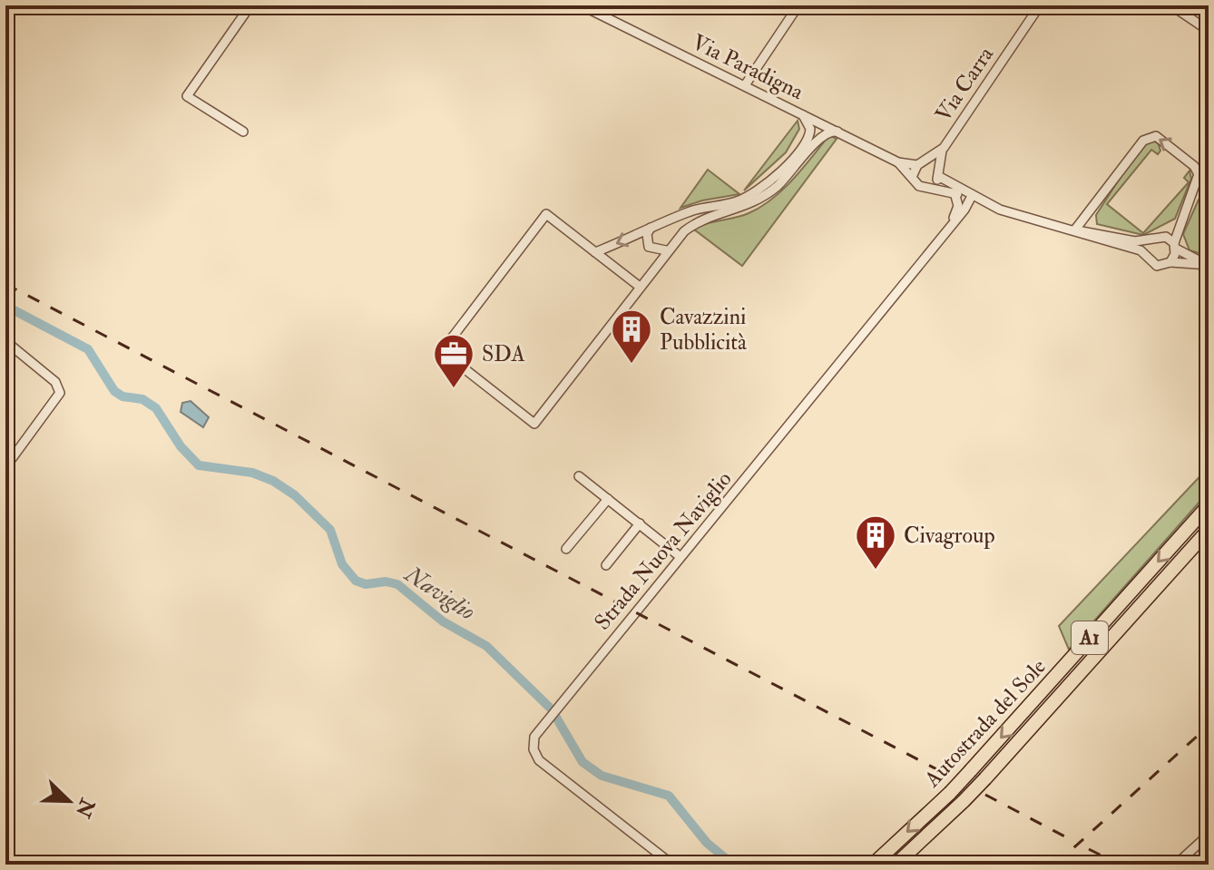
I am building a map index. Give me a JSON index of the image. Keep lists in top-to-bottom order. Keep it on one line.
{"streets":{"highway":["A1","Autostrada del Sole"],"street":["Via Paradigna","Via Carra","Strada Nuova Naviglio"]},"water":["Naviglio"],"places":{"building":["Cavazzini Pubblicità","Civagroup"],"office":["SDA"]},"north":"bottom right"}
